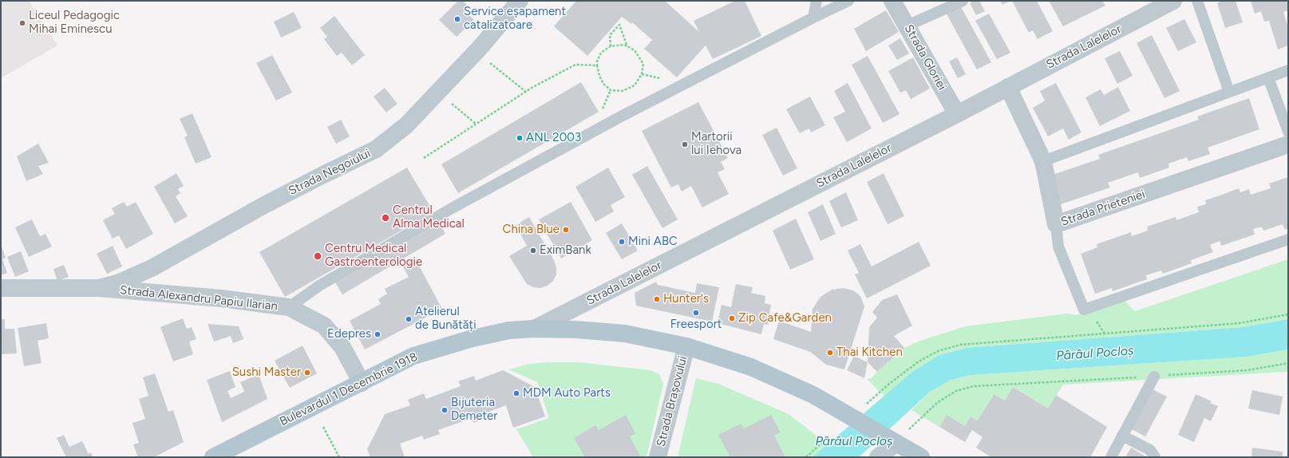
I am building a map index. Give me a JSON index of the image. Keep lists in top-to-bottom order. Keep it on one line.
{"streets":{"main road":["Bulevardul 1 Decembrie 1918"],"street":["Strada Lalelelor","Strada Gloriei","Strada Negoiului","Strada Prieteniei","Strada Alexandru Papiu Ilarian","Strada Brașovului"]},"crossings":[["Strada Lalelelor","Strada Gloriei"],["Strada Lalelelor","Strada Prieteniei"],["Strada Lalelelor","Bulevardul 1 Decembrie 1918"],["Strada Negoiului","Strada Alexandru Papiu Ilarian"],["Strada Alexandru Papiu Ilarian","Bulevardul 1 Decembrie 1918"],["Bulevardul 1 Decembrie 1918","Strada Brașovului"]],"water":["Pârâul Pocloș"],"places":["Service eșapament catalizatoare","Liceul Pedagogic Mihai Eminescu","ANL 2003","Martorii lui Iehova","Centrul Alma Medical","China Blue","Mini ABC","EximBank","Centru Medical Gastroenterologie","Hunter's","Freesport","Zip Cafe&Garden","Atelierul de Bunătăți","Edepres","Thai Kitchen","Sushi Master","MDM Auto Parts","Bijuteria Demeter"]}
